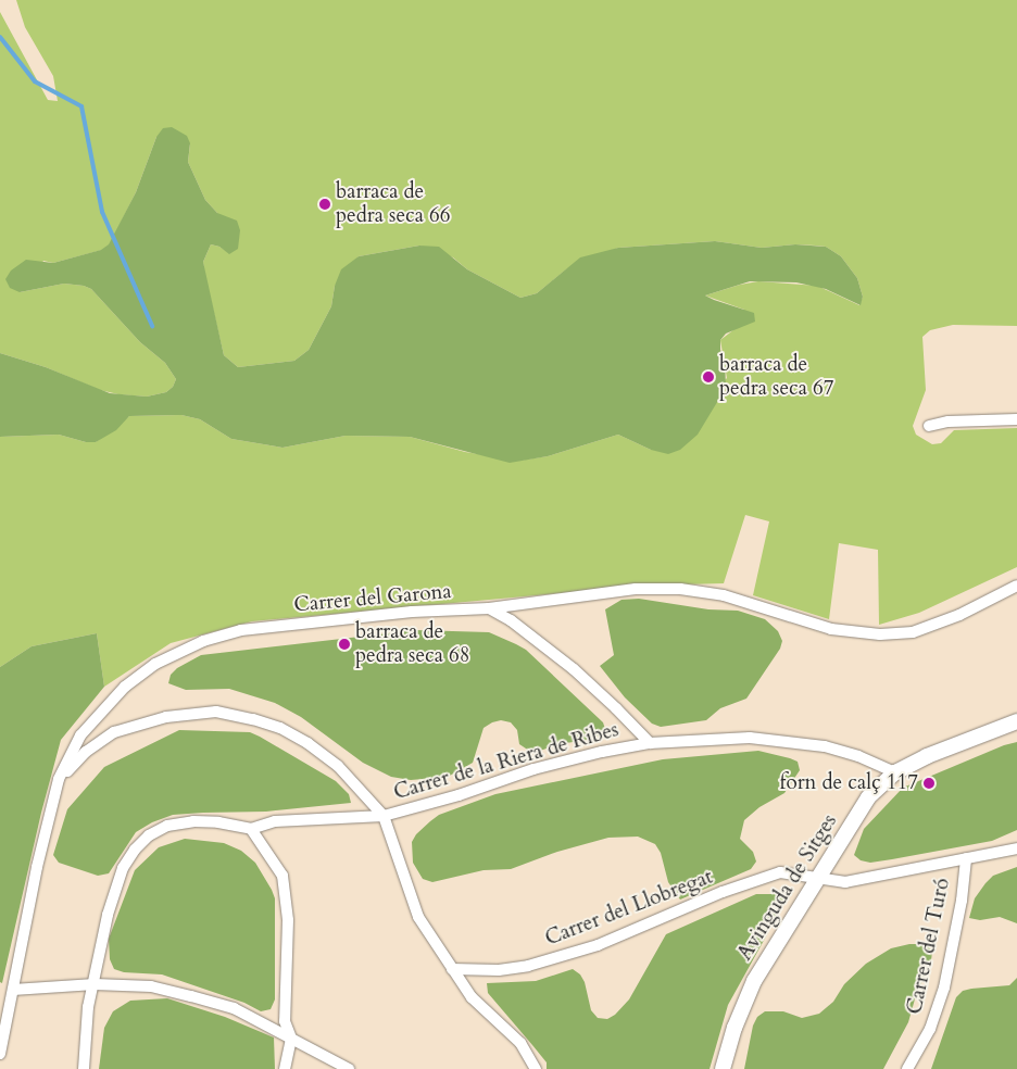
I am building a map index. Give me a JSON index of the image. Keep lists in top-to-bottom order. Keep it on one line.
{"streets":{"street":["Carrer del Garona","Carrer de la Riera de Ribes","Avinguda de Sitges","Carrer del Llobregat","Carrer del Turó"]},"crossings":[["Carrer de la Riera de Ribes","Avinguda de Sitges"],["Avinguda de Sitges","Carrer del Llobregat"],["Carrer del Llobregat","Carrer del Turó"]],"places":["barraca de pedra seca 66","barraca de pedra seca 67","barraca de pedra seca 68","forn de calç 117"]}
